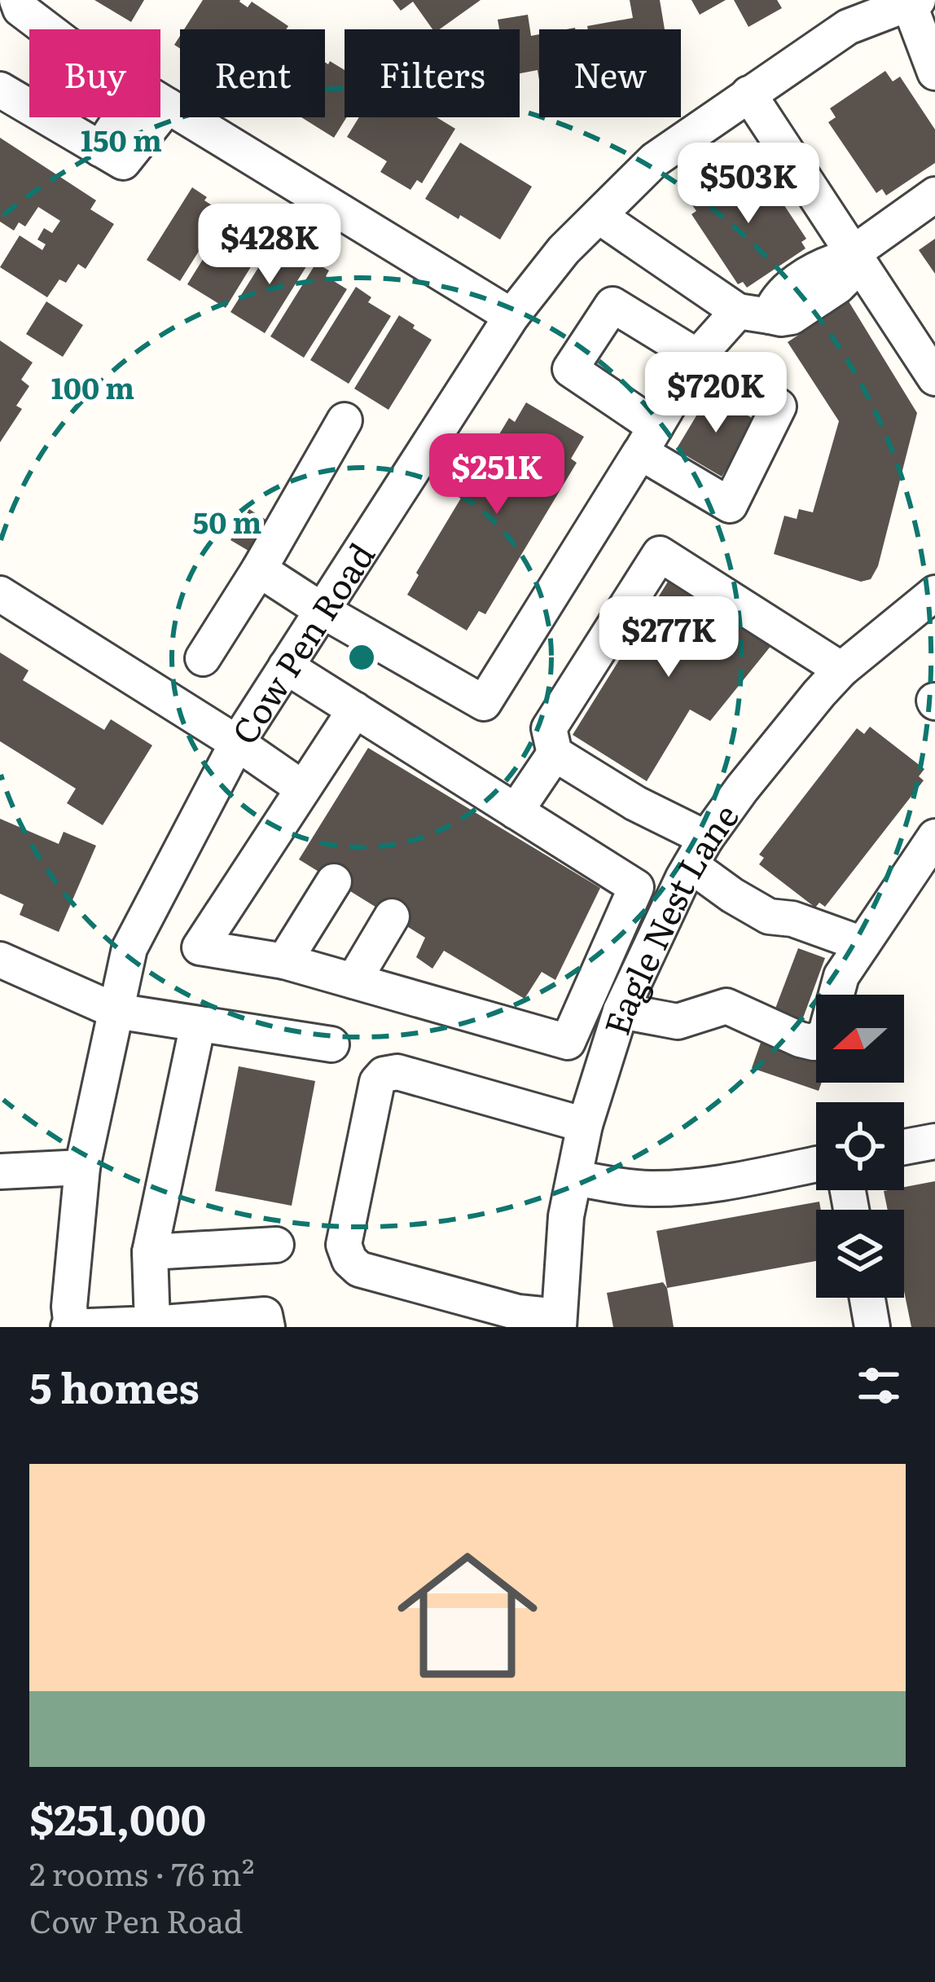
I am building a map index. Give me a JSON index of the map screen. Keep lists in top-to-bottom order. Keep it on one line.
{"streets":{"street":["Cow Pen Road","Eagle Nest Lane"]},"north":"left","page":{"chip":["Buy","Rent","Filters","New"],"price":["$503K","$428K","$720K","$251K","$277K"],"heading":"5 homes","list":[{"name":"$251,000","note":"2 rooms · 76 m² · Cow Pen Road"}]},"rings":["150 m","100 m","50 m"]}
